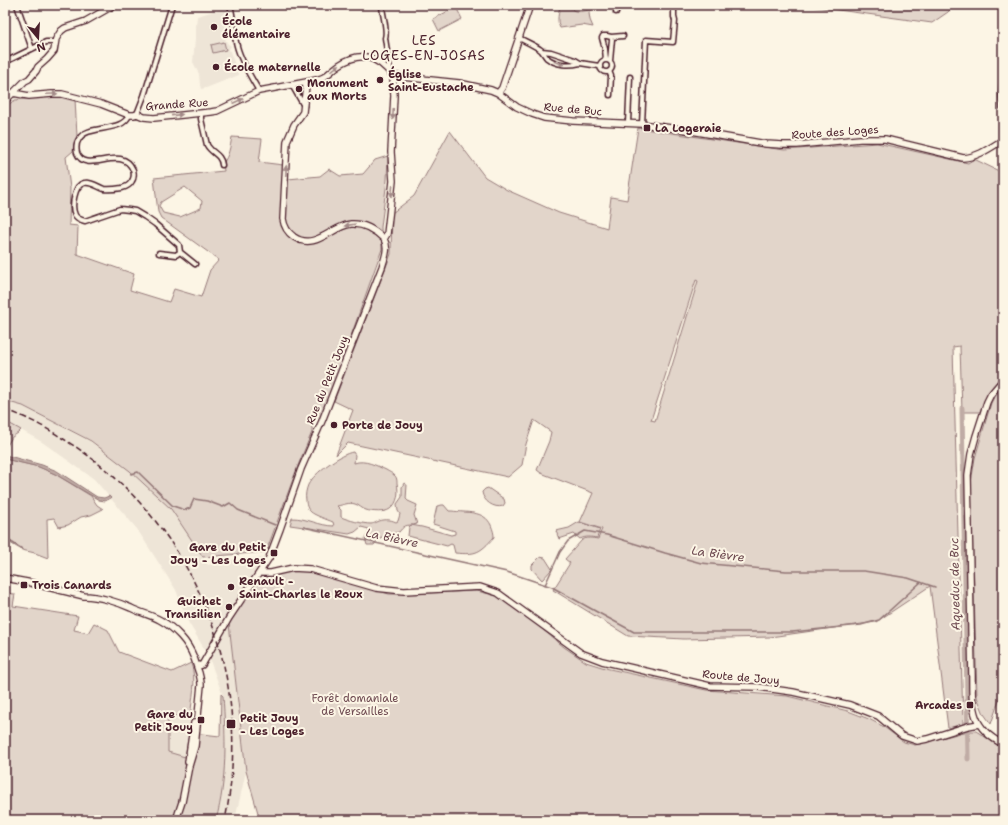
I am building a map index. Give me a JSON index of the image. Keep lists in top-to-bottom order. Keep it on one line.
{"streets":{"street":["Grande Rue","Rue de Buc","Route des Loges","Rue du Petit Jouy","Route de Jouy"]},"crossings":[["Grande Rue","Rue de Buc"],["Grande Rue","Rue du Petit Jouy"],["Rue de Buc","Route des Loges"],["Rue de Buc","Rue du Petit Jouy"],["Rue du Petit Jouy","Route de Jouy"]],"one_way":["Grande Rue"],"districts":["LES LOGES-EN-JOSAS"],"water":["La Bièvre","Aqueduc de Buc"],"parks":["Forêt domaniale de Versailles"],"places":{"other":["École élémentaire","École maternelle","Église Saint-Eustache","Monument aux Morts","Porte de Jouy","Renault - Saint-Charles le Roux","Guichet Transilien"],"transit":["La Logeraie","Gare du Petit Jouy - Les Loges","Trois Canards","Arcades","Gare du Petit Jouy","Petit Jouy - Les Loges"]},"north":"bottom"}
